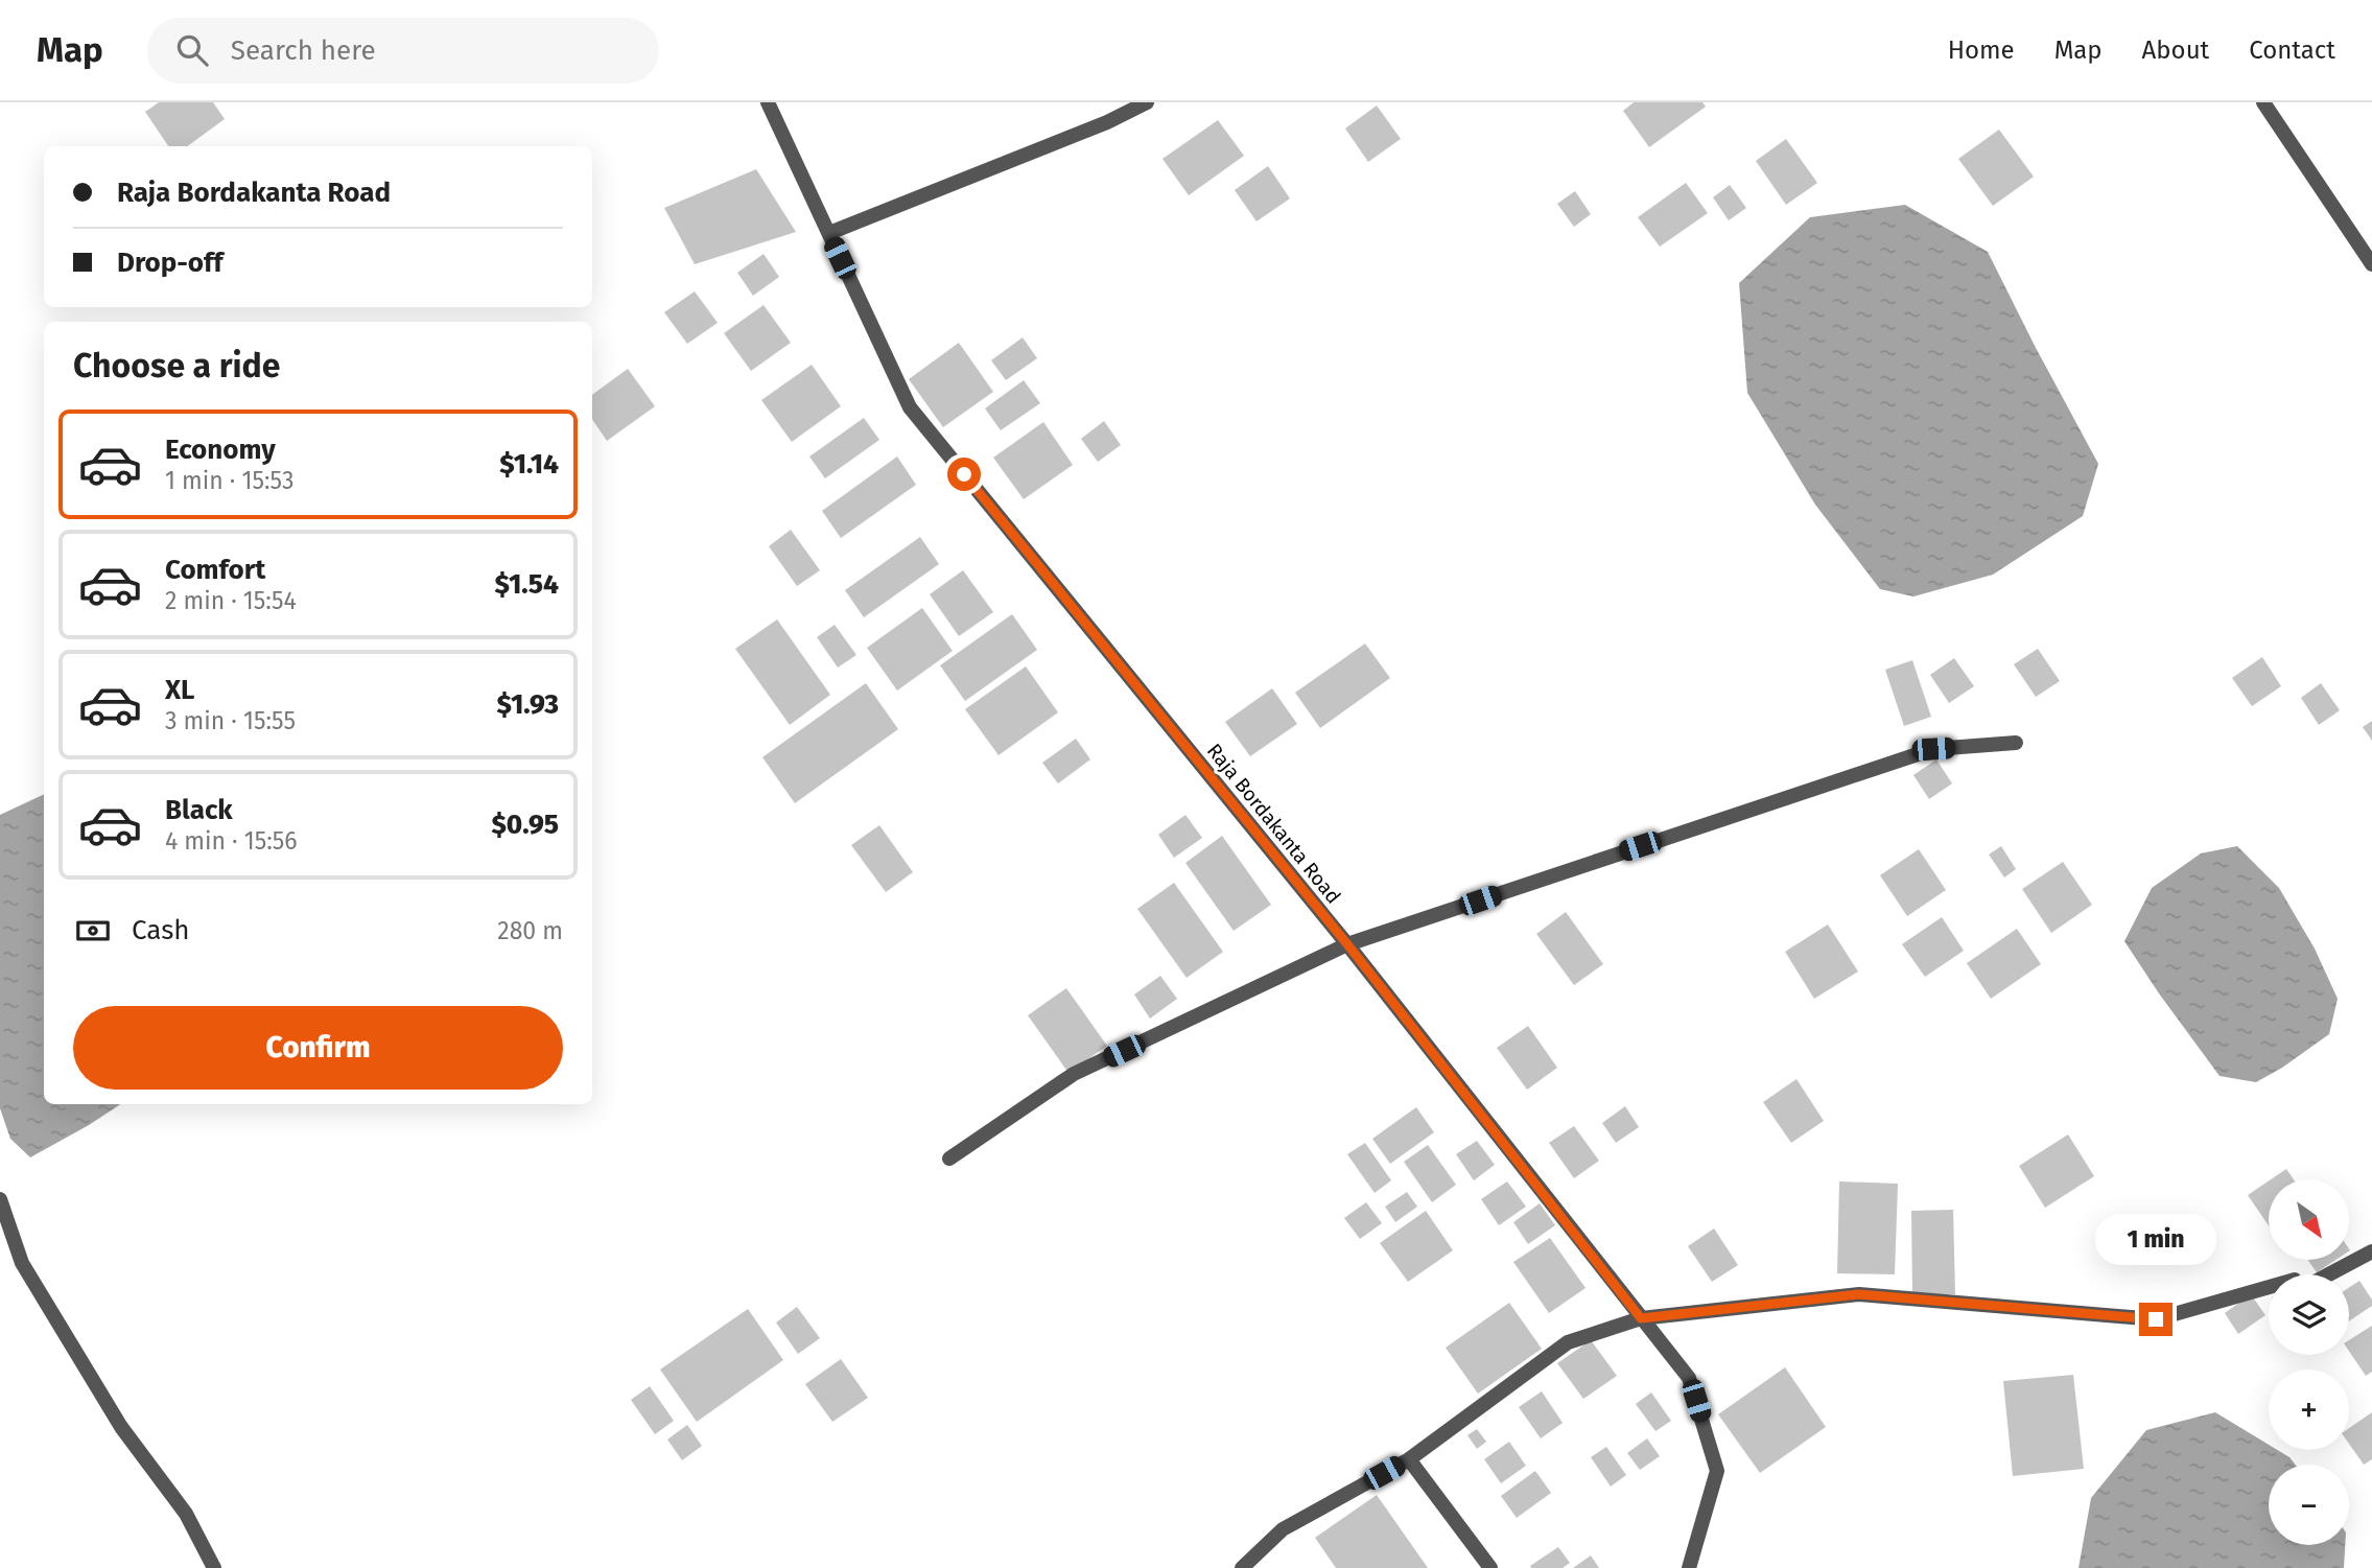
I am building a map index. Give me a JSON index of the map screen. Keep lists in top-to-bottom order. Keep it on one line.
{"streets":{"street":["Raja Bordakanta Road"]},"north":"bottom right","page":{"header":"Map","search":"Search here","nav":["Home","Map","About","Contact"],"banner":["Raja Bordakanta Road","Drop-off"],"heading":"Choose a ride","list":[{"name":"Economy","note":"1 min · 15:53","value":"$1.14"},{"name":"Comfort","note":"2 min · 15:54","value":"$1.54"},{"name":"XL","note":"3 min · 15:55","value":"$1.93"},{"name":"Black","note":"4 min · 15:56","value":"$0.95"}],"pay":["Cash","280 m"],"buttons":"Confirm","map_buttons":["+","−"],"bubble":"1 min"}}
